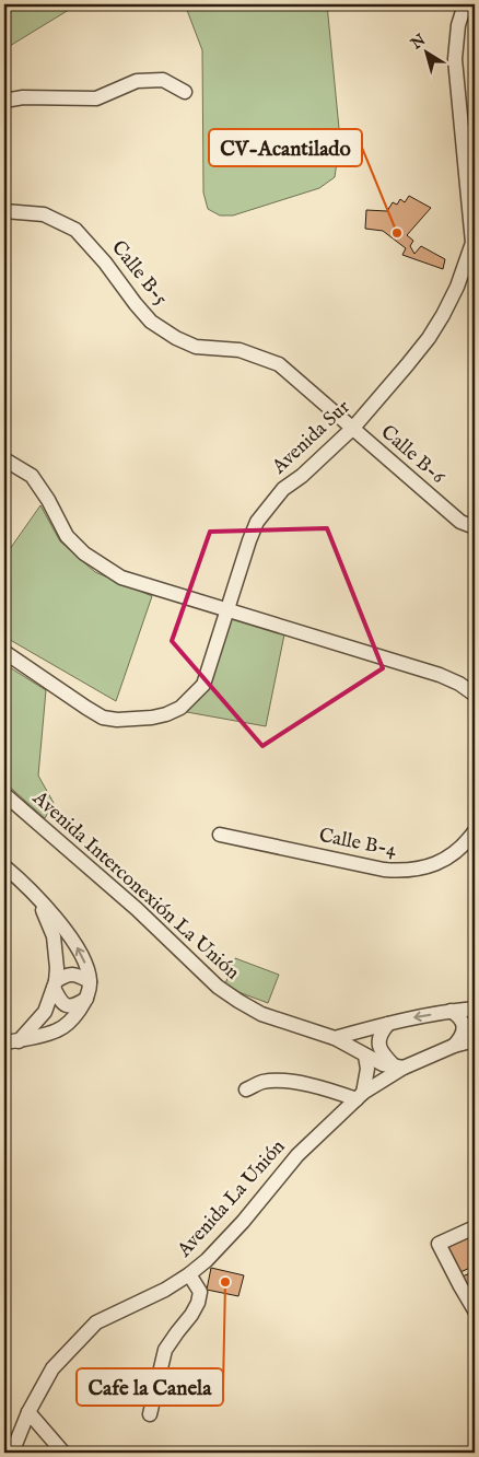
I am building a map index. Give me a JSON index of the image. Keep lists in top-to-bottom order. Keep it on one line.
{"streets":{"street":["Calle B-5","Avenida Sur","Calle B-6","Calle B-4","Avenida Interconexión La Unión","Avenida La Unión"]},"crossings":[["Calle B-5","Avenida Sur"],["Calle B-5","Calle B-6"],["Avenida Sur","Calle B-6"]],"places":["CV-Acantilado","Cafe la Canela"],"north":"top left"}
